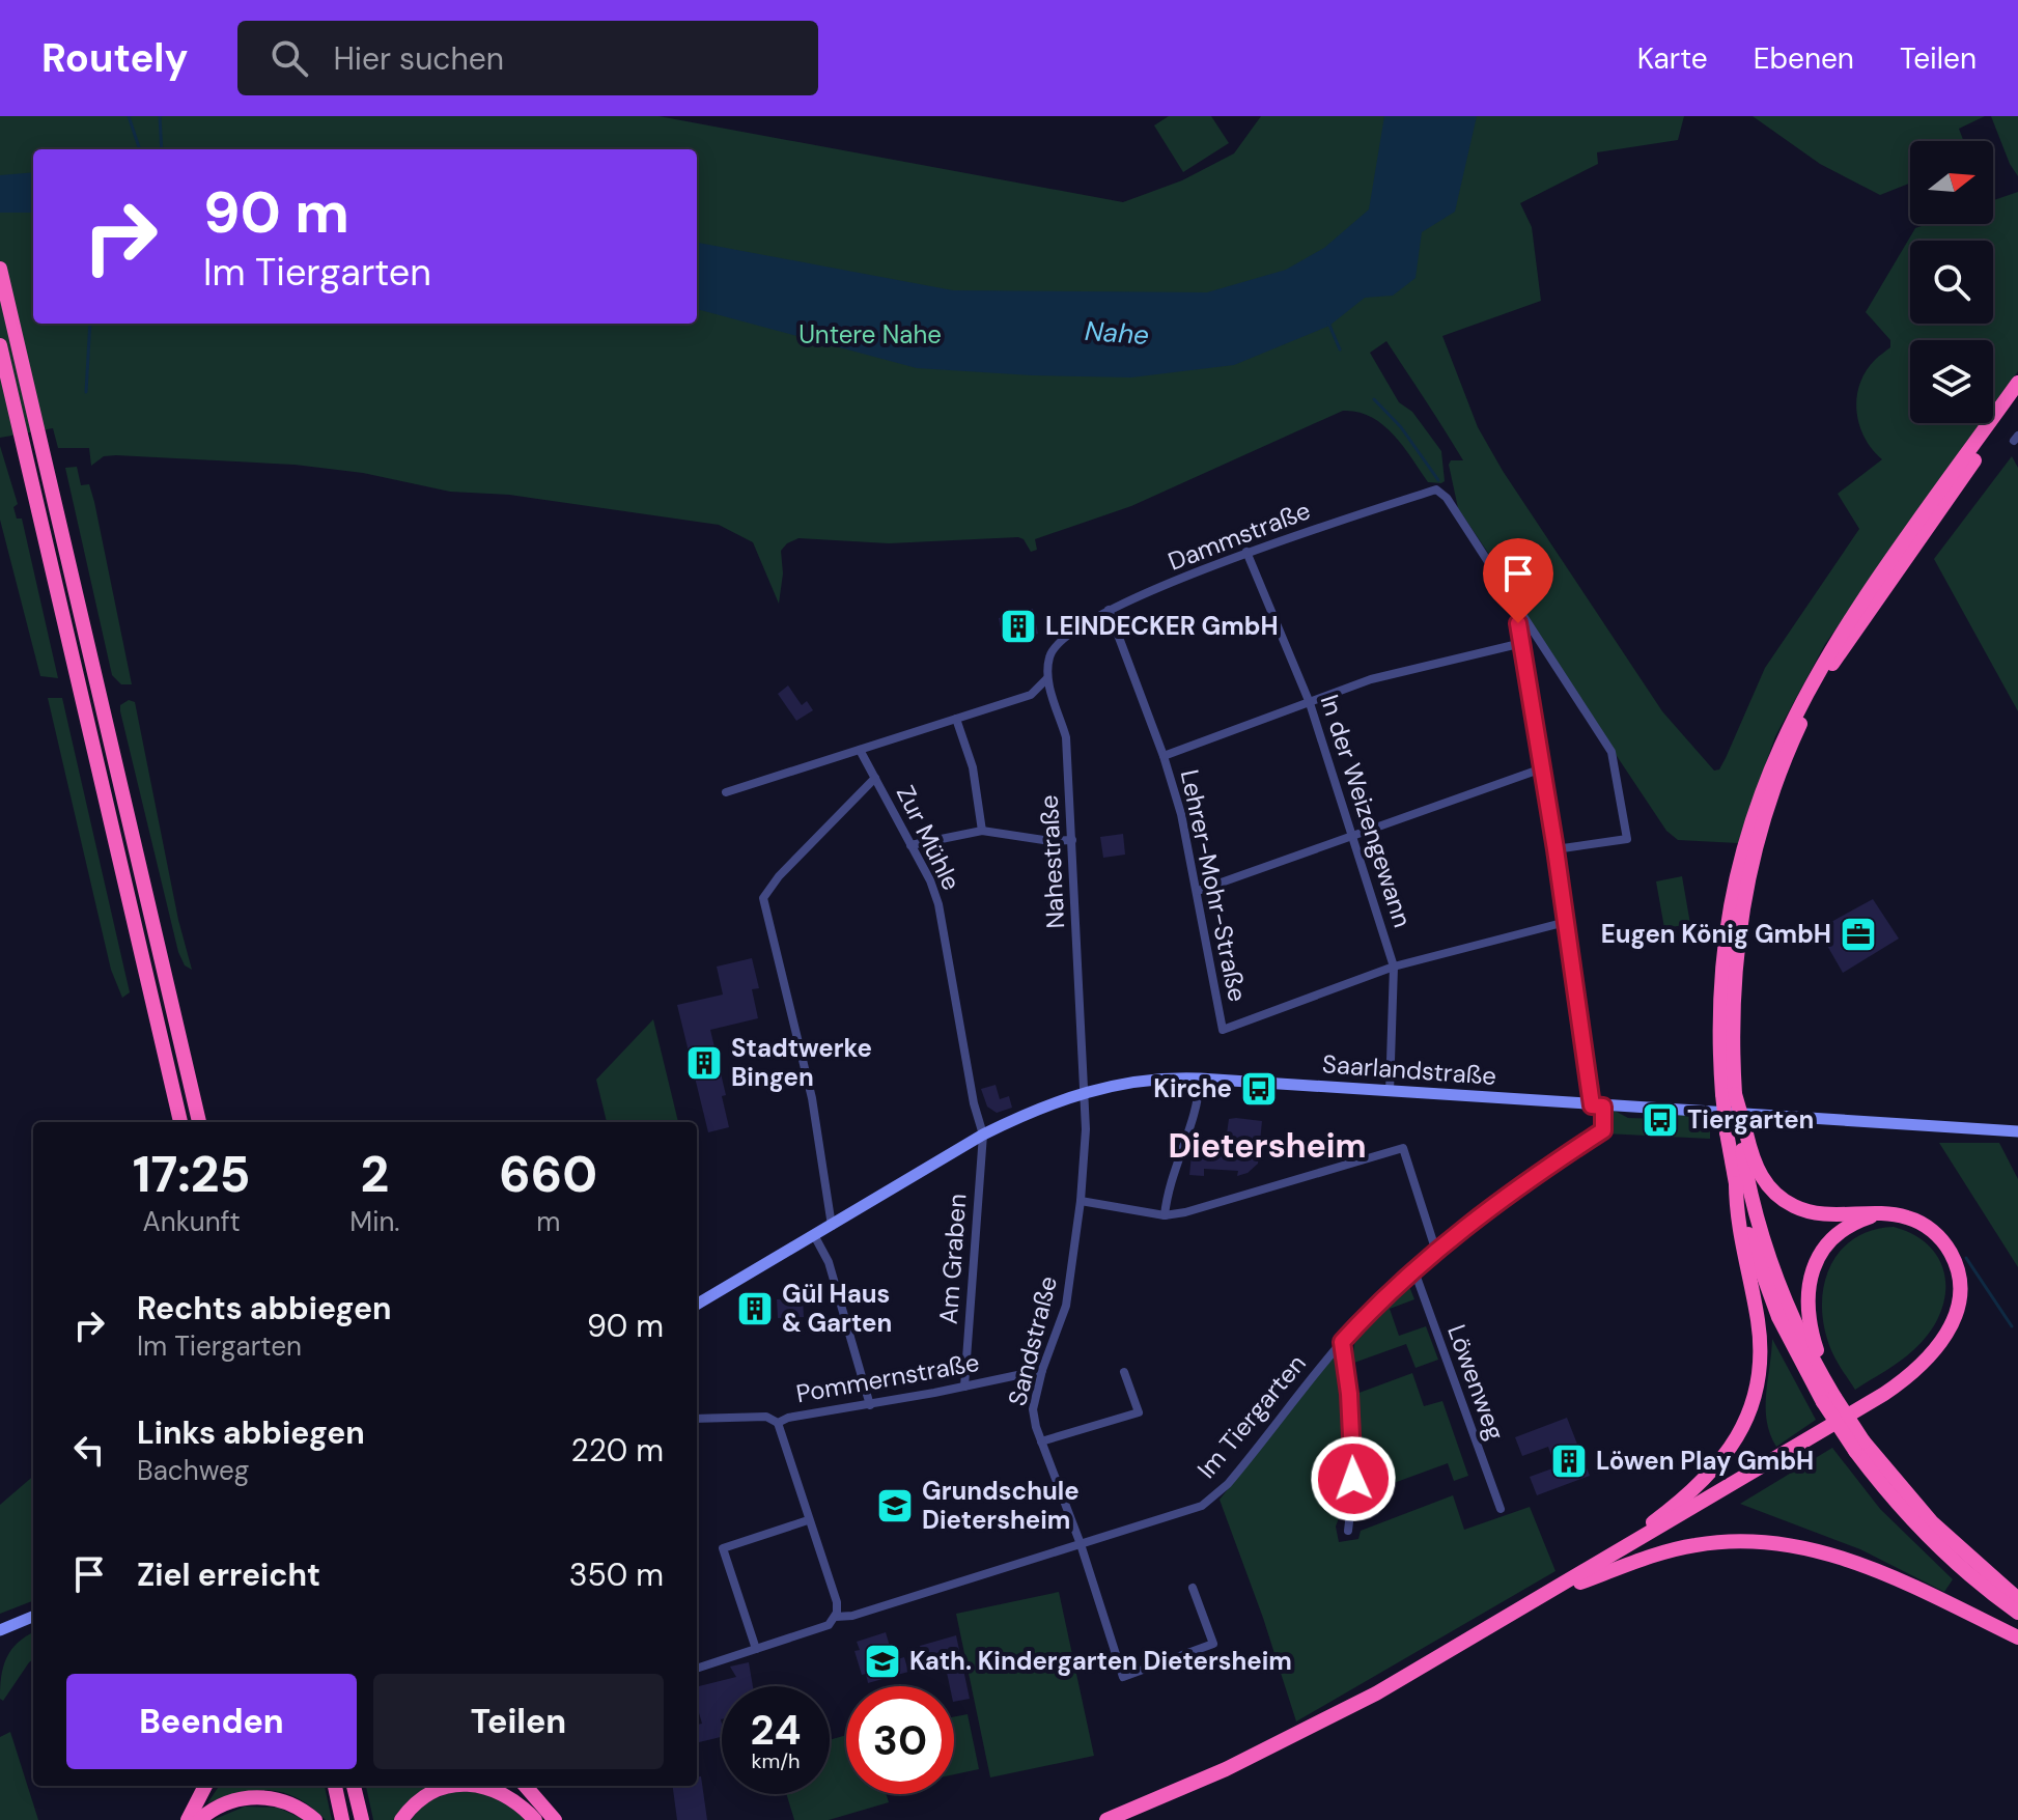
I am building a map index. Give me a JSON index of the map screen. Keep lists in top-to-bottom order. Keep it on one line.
{"streets":{"main road":["Saarlandstraße"],"street":["Dammstraße","In der Weizengewann","Zur Mühle","Nahestraße","Lehrer-Mohr-Straße","Am Graben","Sandstraße","Pommernstraße","Löwenweg","Im Tiergarten"]},"crossings":[["Dammstraße","In der Weizengewann"],["Dammstraße","Nahestraße"],["Dammstraße","Lehrer-Mohr-Straße"],["In der Weizengewann","Lehrer-Mohr-Straße"],["In der Weizengewann","Saarlandstraße"],["Zur Mühle","Saarlandstraße"],["Zur Mühle","Am Graben"],["Nahestraße","Saarlandstraße"],["Nahestraße","Sandstraße"],["Saarlandstraße","Am Graben"],["Saarlandstraße","Sandstraße"],["Saarlandstraße","Im Tiergarten"],["Am Graben","Pommernstraße"],["Sandstraße","Pommernstraße"],["Sandstraße","Im Tiergarten"],["Löwenweg","Im Tiergarten"]],"districts":["Dietersheim"],"water":["Nahe"],"parks":["Untere Nahe"],"places":{"building":["LEINDECKER GmbH","Stadtwerke Bingen","Gül Haus & Garten","Löwen Play GmbH"],"office":["Eugen König GmbH"],"bus stop":["Kirche","Tiergarten"],"school or university":["Grundschule Dietersheim","Kath. Kindergarten Dietersheim"]},"north":"right","page":{"header":"Routely","search":"Hier suchen","nav":["Karte","Ebenen","Teilen"],"turn":["90 m","Im Tiergarten"],"eta":["17:25","Ankunft","2","Min.","660","m"],"list":[{"name":"Rechts abbiegen","note":"Im Tiergarten","value":"90 m"},{"name":"Links abbiegen","note":"Bachweg","value":"220 m"},{"name":"Ziel erreicht","value":"350 m"}],"buttons":["Beenden","Teilen"],"speed":"24 km/h","limit":"30"}}
